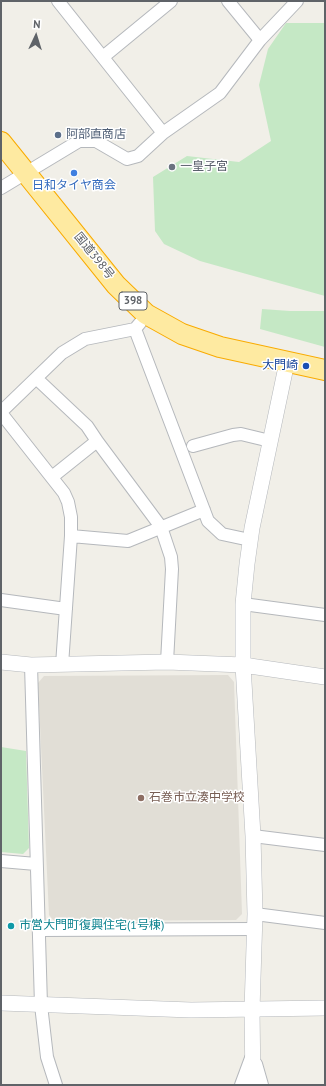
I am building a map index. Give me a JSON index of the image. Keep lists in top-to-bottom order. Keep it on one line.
{"streets":{"highway":["国道398号","398"]},"places":["阿部直商店","一皇子宮","日和タイヤ商会","大門崎","石巻市立湊中学校","市営大門町復興住宅(1号棟)"],"north":"top"}
